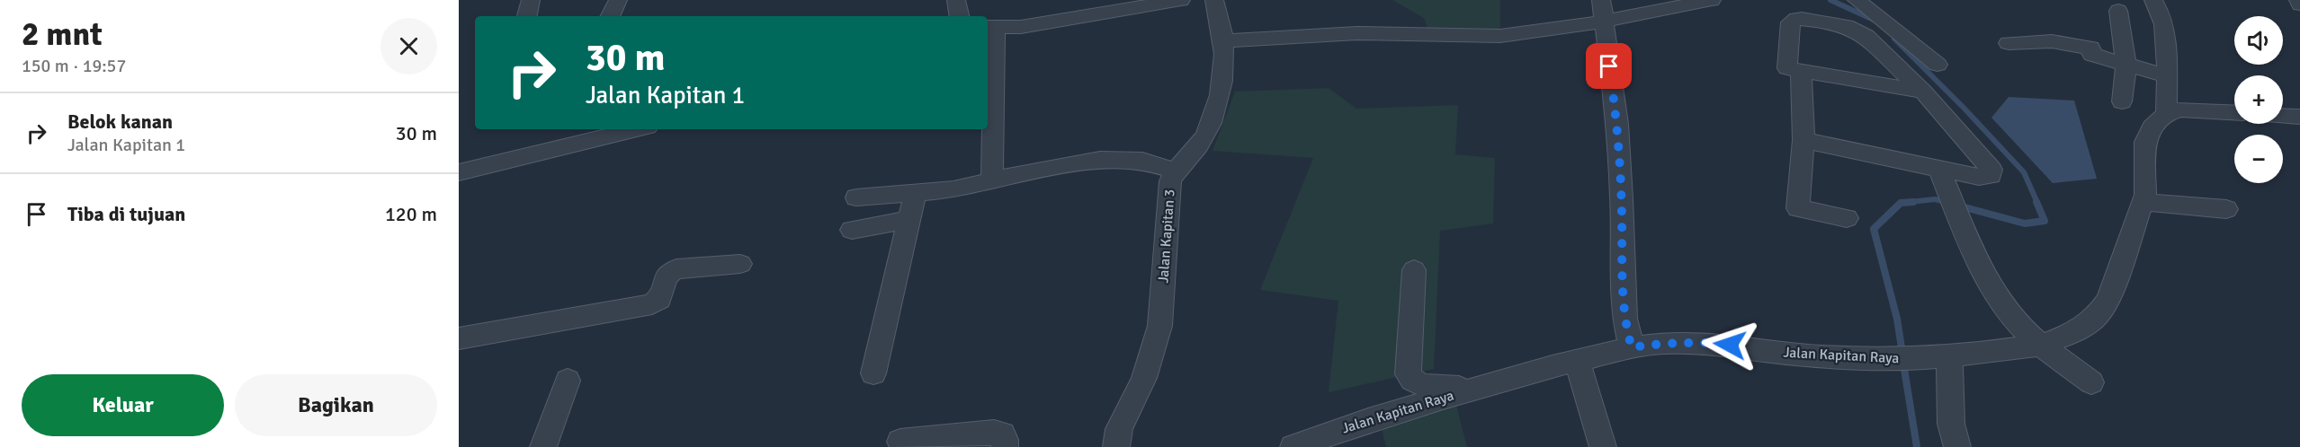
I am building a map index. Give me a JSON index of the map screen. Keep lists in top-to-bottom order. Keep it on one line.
{"streets":{"street":["Jalan Kapitan 3","Jalan Kapitan Raya"]},"page":{"heading":["2 mnt","150 m · 19:57"],"map_buttons":["+","−"],"turn":["30 m","Jalan Kapitan 1"],"list":[{"name":"Belok kanan","note":"Jalan Kapitan 1","value":"30 m"},{"name":"Tiba di tujuan","value":"120 m"}],"buttons":["Keluar","Bagikan"]}}
